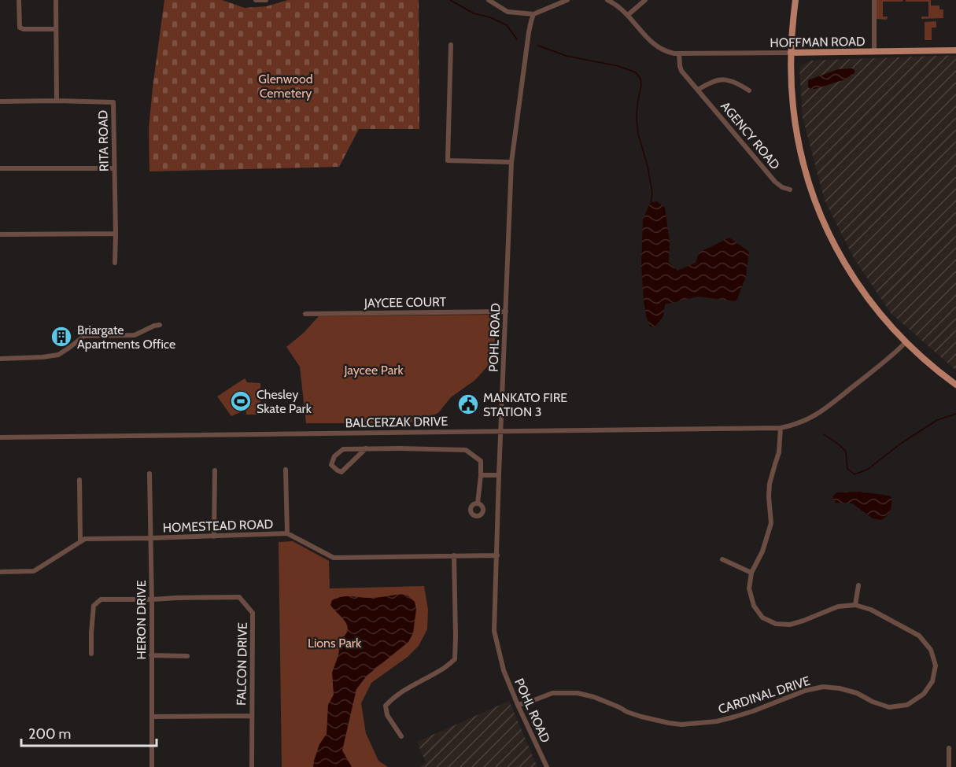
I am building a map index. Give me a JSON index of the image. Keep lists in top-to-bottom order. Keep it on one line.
{"streets":{"main road":["HOFFMAN ROAD"],"street":["AGENCY ROAD","RITA ROAD","JAYCEE COURT","POHL ROAD","BALCERZAK DRIVE","HOMESTEAD ROAD","HERON DRIVE","FALCON DRIVE","CARDINAL DRIVE"]},"crossings":[["HOFFMAN ROAD","AGENCY ROAD"],["JAYCEE COURT","POHL ROAD"],["POHL ROAD","BALCERZAK DRIVE"],["POHL ROAD","HOMESTEAD ROAD"],["POHL ROAD","CARDINAL DRIVE"],["BALCERZAK DRIVE","CARDINAL DRIVE"],["HOMESTEAD ROAD","HERON DRIVE"],["HERON DRIVE","FALCON DRIVE"]],"parks":["Glenwood Cemetery","Jaycee Park","Lions Park"],"places":{"building":["Briargate Apartments Office"],"sports":["Chesley Skate Park"],"public building":["MANKATO FIRE STATION 3"]},"scale_bar":"200 m"}
